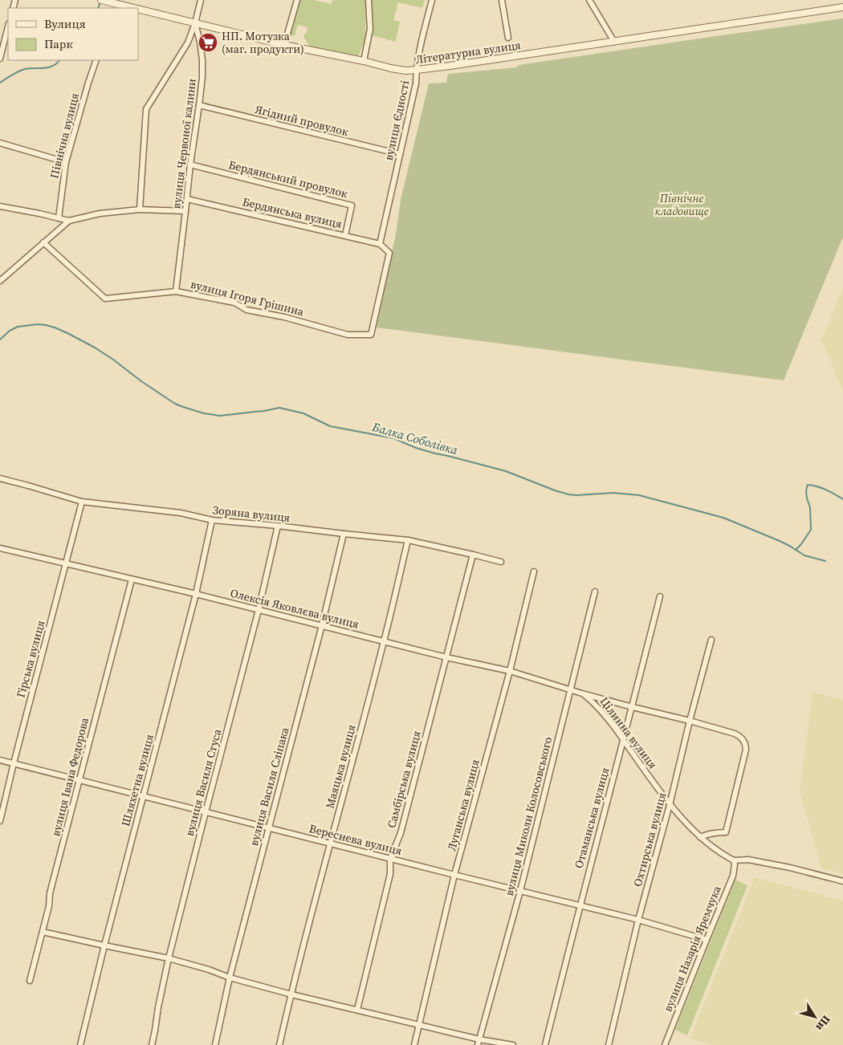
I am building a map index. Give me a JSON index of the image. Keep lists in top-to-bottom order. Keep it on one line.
{"streets":{"street":["Літературна вулиця","Ягідний провулок","вулиця Єдності","Північна вулиця","вулиця Червоної калини","Бердянський провулок","Бердянська вулиця","вулиця Ігоря Грішина","Зоряна вулиця","Олексія Яковлєва вулиця","Гірська вулиця","Цілинна вулиця","Маяцька вулиця","вулиця Івана Федорова","Самбірська вулиця","Шляхетна вулиця","вулиця Василя Стуса","вулиця Василя Сліпака","Луганська вулиця","вулиця Миколи Колосовського","Отаманська вулиця","Вереснева вулиця","Охтирська вулиця","вулиця Назарія Яремчука"]},"crossings":[["Літературна вулиця","вулиця Єдності"],["Літературна вулиця","вулиця Червоної калини"],["Ягідний провулок","вулиця Єдності"],["Ягідний провулок","вулиця Червоної калини"],["вулиця Єдності","Бердянська вулиця"],["вулиця Червоної калини","Бердянський провулок"],["вулиця Червоної калини","Бердянська вулиця"],["вулиця Червоної калини","вулиця Ігоря Грішина"],["Бердянський провулок","Бердянська вулиця"],["Бердянська вулиця","вулиця Ігоря Грішина"],["Зоряна вулиця","Гірська вулиця"],["Зоряна вулиця","Маяцька вулиця"],["Зоряна вулиця","Самбірська вулиця"],["Зоряна вулиця","Шляхетна вулиця"],["Зоряна вулиця","вулиця Василя Стуса"],["Зоряна вулиця","вулиця Василя Сліпака"],["Олексія Яковлєва вулиця","Гірська вулиця"],["Олексія Яковлєва вулиця","Цілинна вулиця"],["Олексія Яковлєва вулиця","Маяцька вулиця"],["Олексія Яковлєва вулиця","вулиця Івана Федорова"],["Олексія Яковлєва вулиця","Самбірська вулиця"],["Олексія Яковлєва вулиця","Шляхетна вулиця"],["Олексія Яковлєва вулиця","вулиця Василя Стуса"],["Олексія Яковлєва вулиця","вулиця Василя Сліпака"],["Олексія Яковлєва вулиця","Луганська вулиця"],["Олексія Яковлєва вулиця","вулиця Миколи Колосовського"],["Гірська вулиця","Вереснева вулиця"],["Цілинна вулиця","Отаманська вулиця"],["Цілинна вулиця","Охтирська вулиця"],["Цілинна вулиця","вулиця Назарія Яремчука"],["Маяцька вулиця","Вереснева вулиця"],["вулиця Івана Федорова","Вереснева вулиця"],["Самбірська вулиця","Вереснева вулиця"],["Шляхетна вулиця","Вереснева вулиця"],["вулиця Василя Стуса","Вереснева вулиця"],["вулиця Василя Сліпака","Вереснева вулиця"],["Луганська вулиця","Вереснева вулиця"],["вулиця Миколи Колосовського","Вереснева вулиця"],["Отаманська вулиця","Вереснева вулиця"],["Вереснева вулиця","Охтирська вулиця"],["Вереснева вулиця","вулиця Назарія Яремчука"]],"water":["Балка Соболівка"],"parks":["Північне кладовище"],"places":{"supermarket":["НП. Мотузка (маг. продукти)"]},"legend":["Вулиця","Парк"],"north":"bottom right"}
